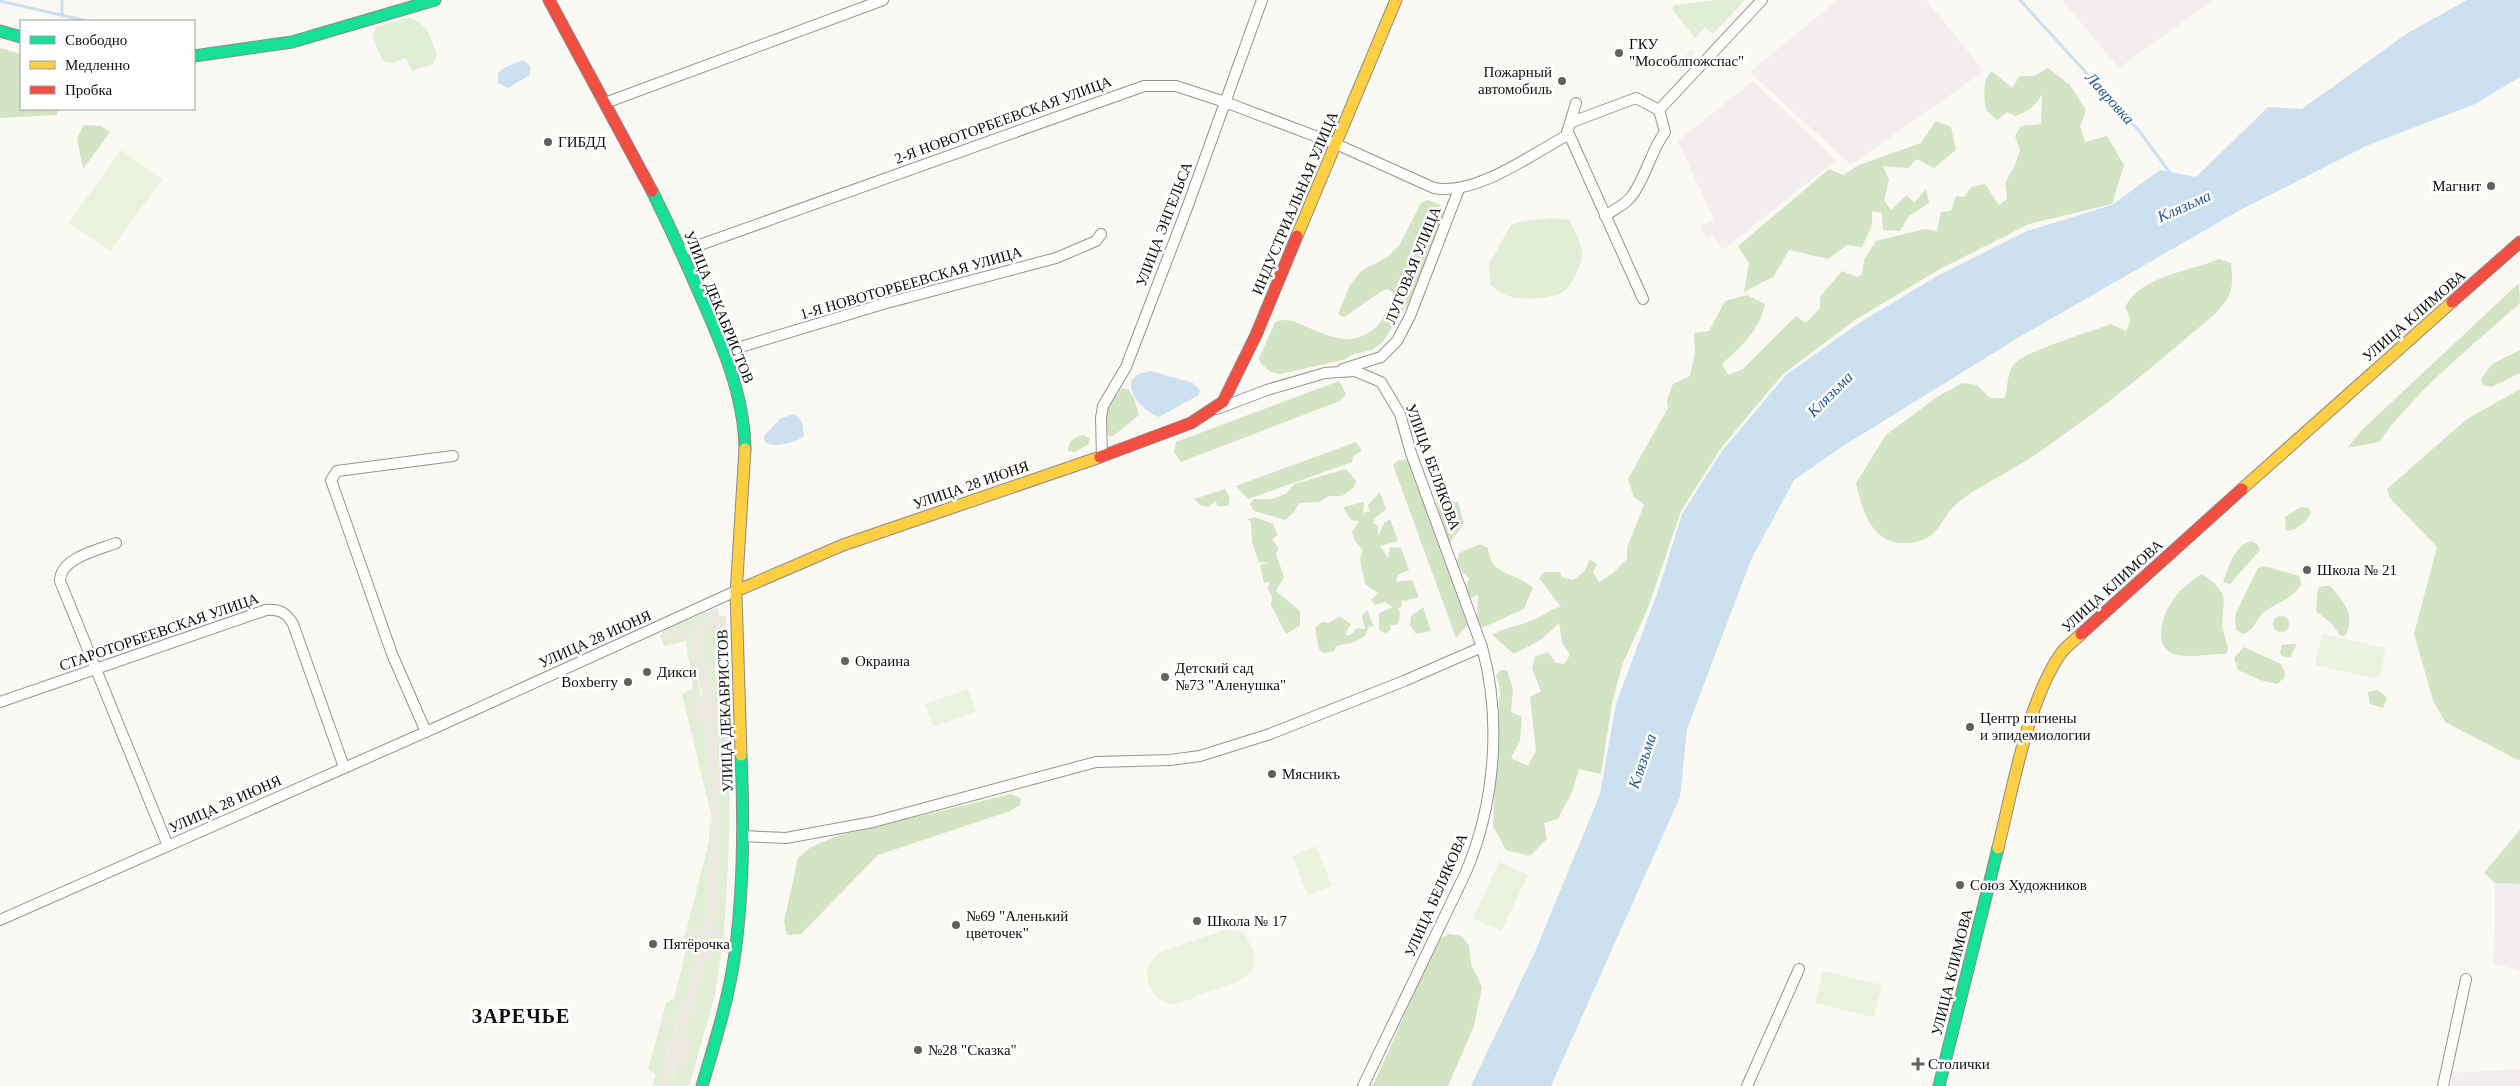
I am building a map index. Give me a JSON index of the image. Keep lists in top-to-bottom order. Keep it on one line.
{"streets":{"main road":["ИНДУСТРИАЛЬНАЯ УЛИЦА","УЛИЦА ДЕКАБРИСТОВ","УЛИЦА КЛИМОВА","УЛИЦА 28 ИЮНЯ"],"street":["2-Я НОВОТОРБЕЕВСКАЯ УЛИЦА","УЛИЦА ЭНГЕЛЬСА","ЛУГОВАЯ УЛИЦА","1-Я НОВОТОРБЕЕВСКАЯ УЛИЦА","УЛИЦА БЕЛЯКОВА","СТАРОТОРБЕЕВСКАЯ УЛИЦА"]},"crossings":[["2-Я НОВОТОРБЕЕВСКАЯ УЛИЦА","ИНДУСТРИАЛЬНАЯ УЛИЦА"],["2-Я НОВОТОРБЕЕВСКАЯ УЛИЦА","УЛИЦА ЭНГЕЛЬСА"],["2-Я НОВОТОРБЕЕВСКАЯ УЛИЦА","ЛУГОВАЯ УЛИЦА"],["2-Я НОВОТОРБЕЕВСКАЯ УЛИЦА","УЛИЦА ДЕКАБРИСТОВ"],["ИНДУСТРИАЛЬНАЯ УЛИЦА","ЛУГОВАЯ УЛИЦА"],["ИНДУСТРИАЛЬНАЯ УЛИЦА","УЛИЦА БЕЛЯКОВА"],["ИНДУСТРИАЛЬНАЯ УЛИЦА","УЛИЦА 28 ИЮНЯ"],["УЛИЦА ЭНГЕЛЬСА","УЛИЦА 28 ИЮНЯ"],["ЛУГОВАЯ УЛИЦА","УЛИЦА БЕЛЯКОВА"],["1-Я НОВОТОРБЕЕВСКАЯ УЛИЦА","УЛИЦА ДЕКАБРИСТОВ"],["УЛИЦА ДЕКАБРИСТОВ","УЛИЦА 28 ИЮНЯ"],["УЛИЦА БЕЛЯКОВА","УЛИЦА 28 ИЮНЯ"],["УЛИЦА 28 ИЮНЯ","СТАРОТОРБЕЕВСКАЯ УЛИЦА"]],"districts":["ЗАРЕЧЬЕ"],"water":["Лавровка","Клязьма"],"places":{"other":["ГКУ \"Мособлпожспас\"","Пожарный автомобиль","ГИБДД","Магнит","Школа № 21","Окраина","Дикси","Детский сад №73 \"Аленушка\"","Boxberry","Центр гигиены и эпидемиологии","Мясникъ","Союз Художников","Школа № 17","№69 \"Аленький цветочек\"","Пятёрочка","№28 \"Сказка\""],"health":["Столички"]},"legend":["Свободно","Медленно","Пробка"]}
